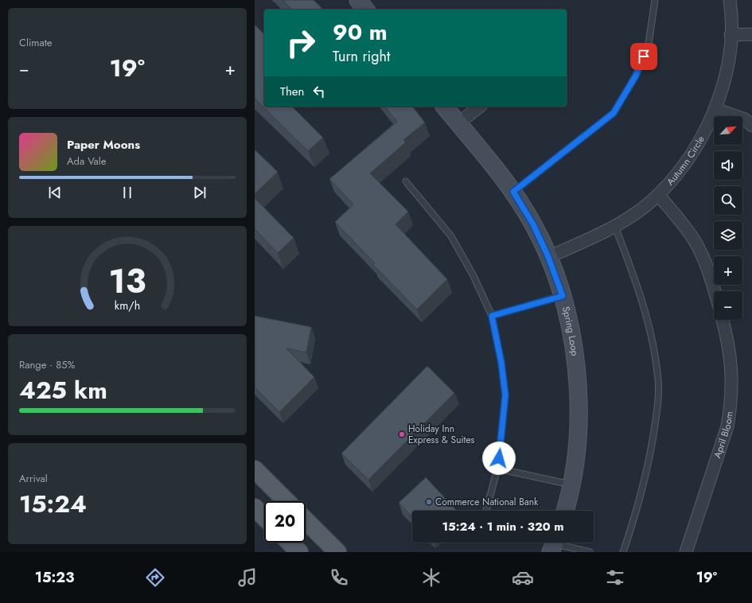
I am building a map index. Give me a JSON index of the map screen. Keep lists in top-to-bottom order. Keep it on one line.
{"streets":{"street":["Autumn Circle","Spring Loop","April Bloom"]},"crossings":[["Autumn Circle","Spring Loop"]],"places":["Holiday Inn Express & Suites","Commerce National Bank"],"north":"top right","page":{"tile":["Climate",["Range · 85%","425 km"],["Arrival","15:24"]],"turn":["90 m","Turn right"],"heat":["−","19°","+"],"then":"Then","map_buttons":["+","−"],"song":["Paper Moons","Ada Vale"],"limit":"20","trip":"15:24 · 1 min · 320 m","tabs":["15:23","19°"],"gauge":["13","km/h"]}}
